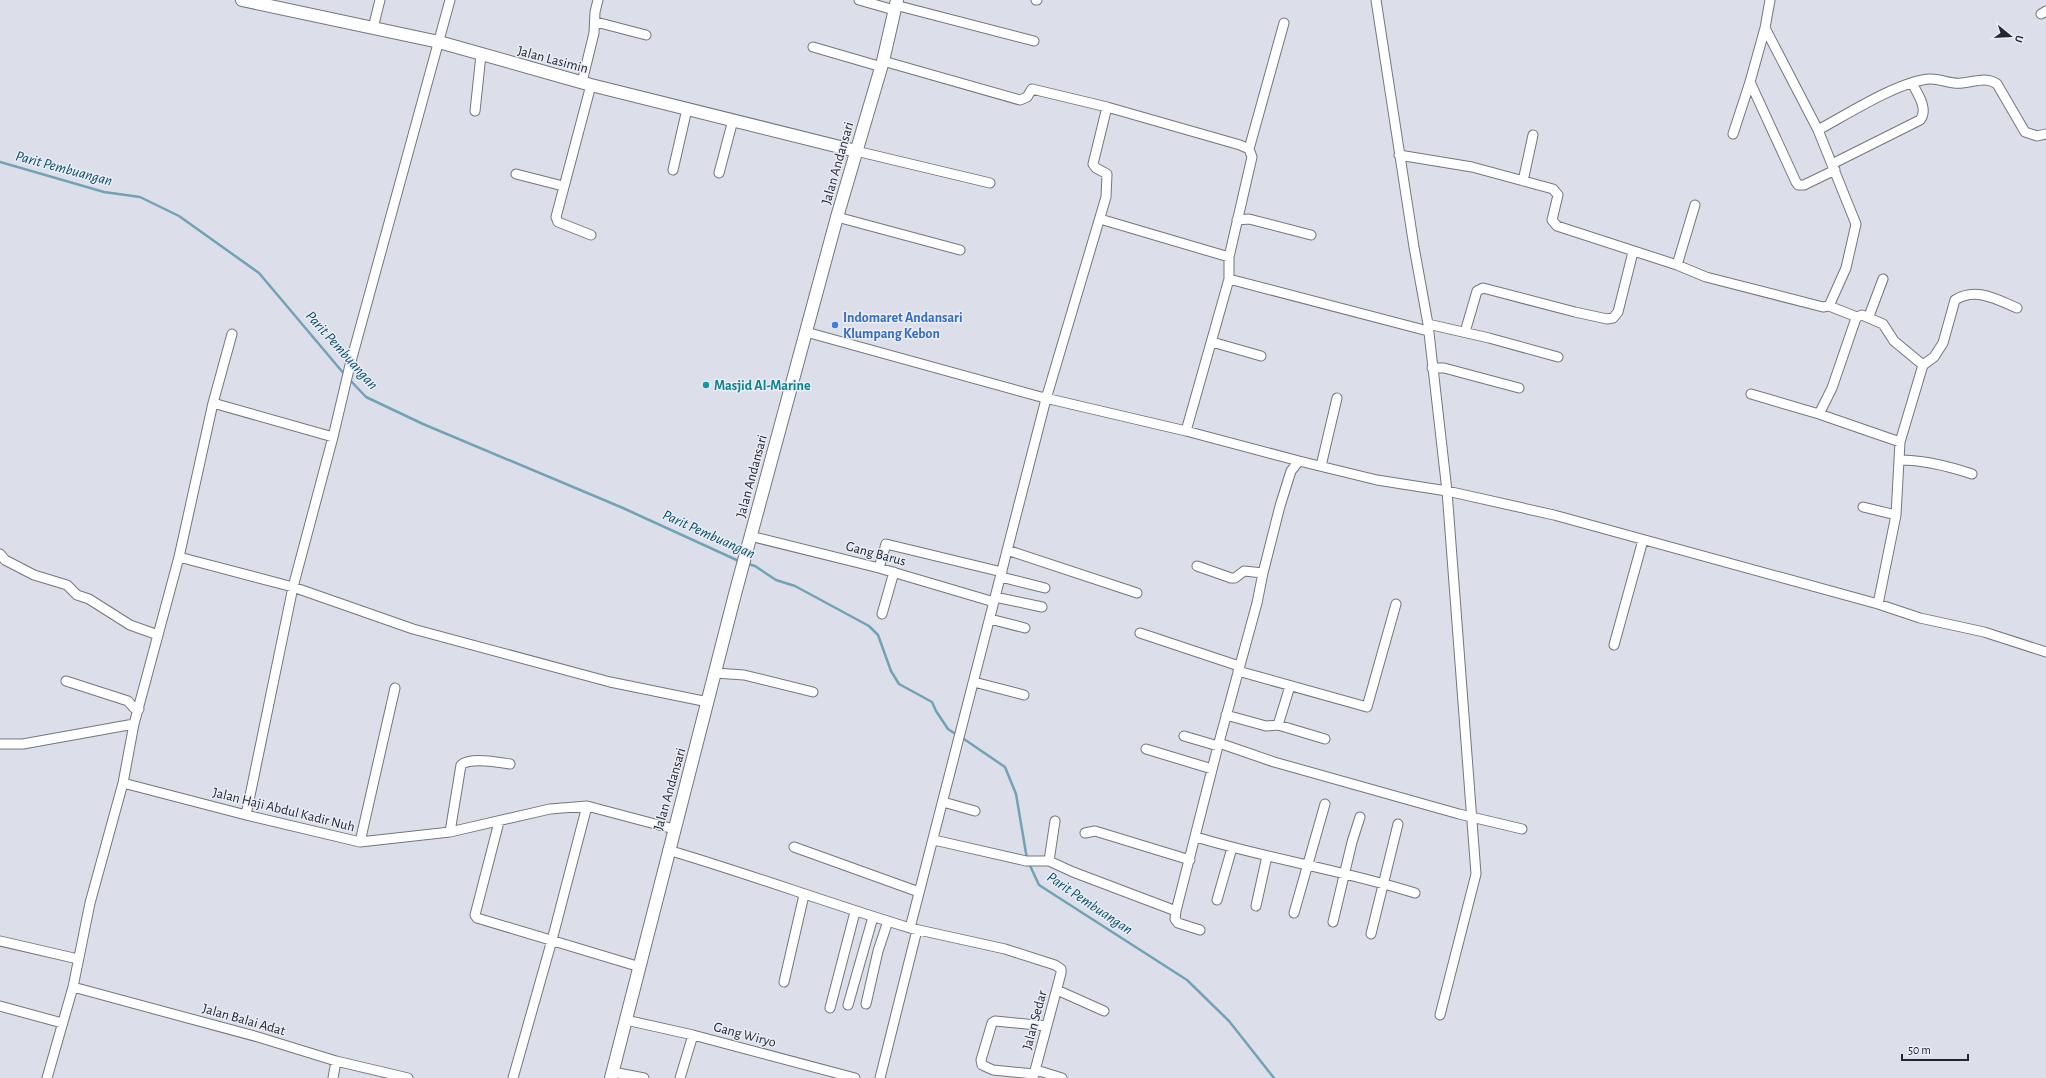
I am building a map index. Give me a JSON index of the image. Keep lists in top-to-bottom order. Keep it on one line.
{"streets":{"street":["Jalan Lasimin","Jalan Andansari","Gang Barus","Jalan Haji Abdul Kadir Nuh","Jalan Balai Adat","Jalan Sedar","Gang Wiryo"]},"crossings":[["Jalan Lasimin","Jalan Andansari"],["Jalan Andansari","Gang Barus"],["Jalan Andansari","Jalan Haji Abdul Kadir Nuh"],["Jalan Andansari","Gang Wiryo"]],"water":["Parit Pembuangan"],"places":["Indomaret Andansari Klumpang Kebon","Masjid Al-Marine"],"scale_bar":"50 m","north":"right"}
